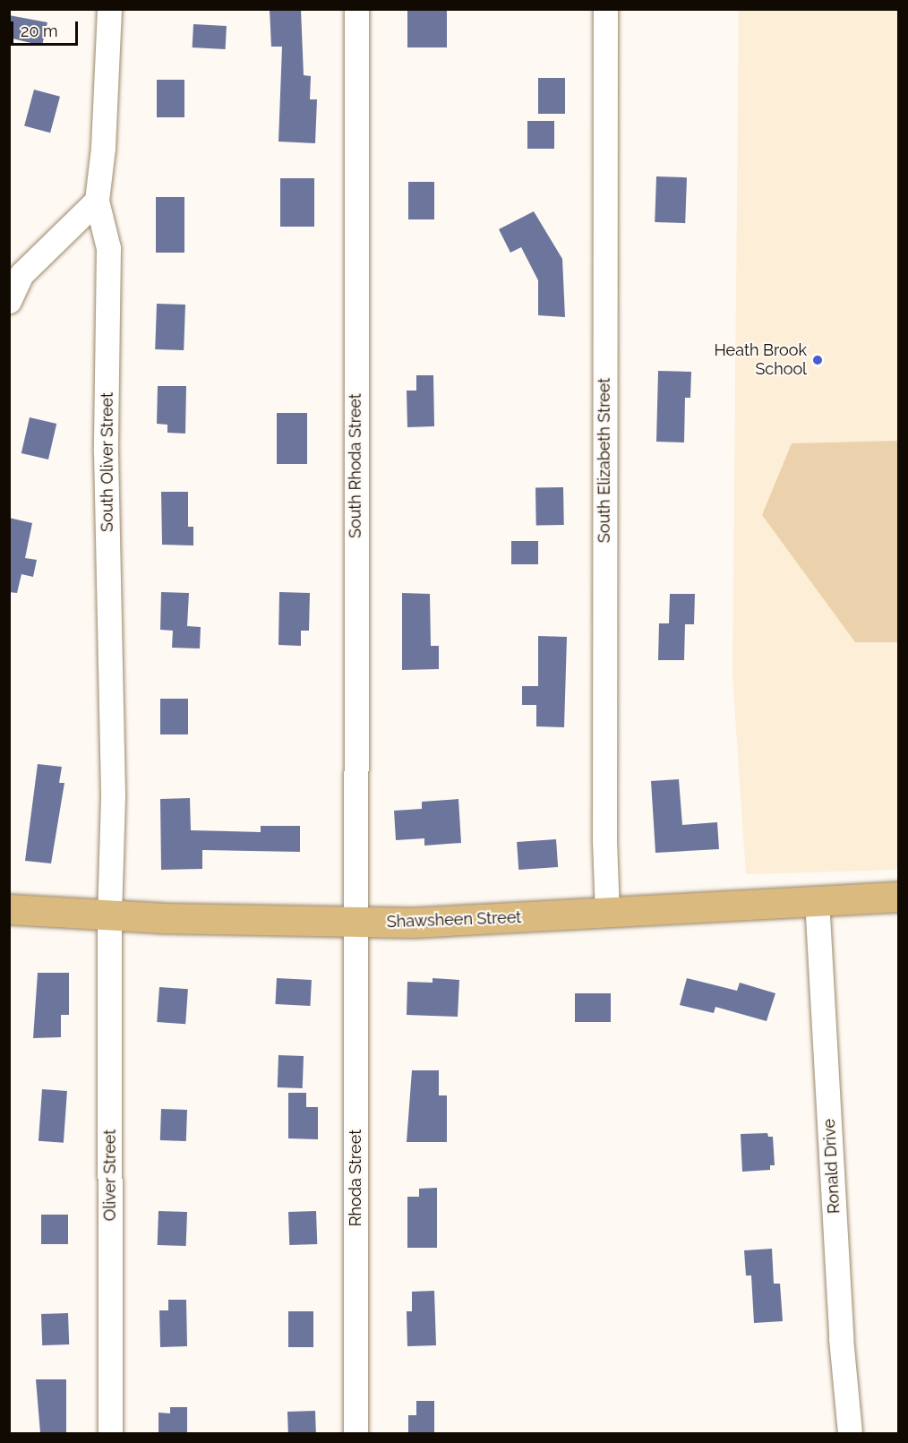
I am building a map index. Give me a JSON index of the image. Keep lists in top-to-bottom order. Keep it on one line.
{"streets":{"main road":["Shawsheen Street"],"street":["South Elizabeth Street","South Oliver Street","South Rhoda Street","Ronald Drive","Oliver Street","Rhoda Street"]},"crossings":[["South Elizabeth Street","Shawsheen Street"],["South Oliver Street","Shawsheen Street"],["South Oliver Street","Oliver Street"],["South Rhoda Street","Shawsheen Street"],["South Rhoda Street","Rhoda Street"],["Shawsheen Street","Ronald Drive"],["Shawsheen Street","Oliver Street"],["Shawsheen Street","Rhoda Street"]],"places":["Heath Brook School"],"scale_bar":"20 m"}
